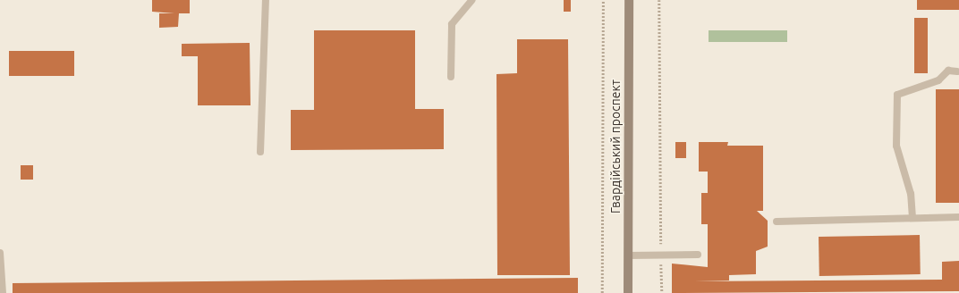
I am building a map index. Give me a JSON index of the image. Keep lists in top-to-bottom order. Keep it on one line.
{"streets":{"main road":["Гвардійський проспект"]}}
